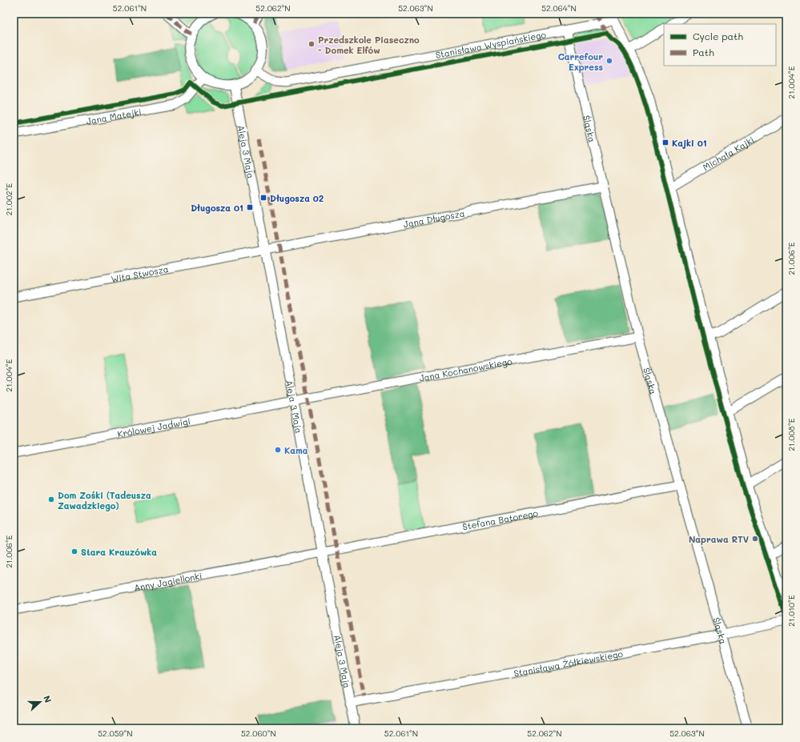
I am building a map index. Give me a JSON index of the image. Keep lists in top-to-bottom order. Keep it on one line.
{"streets":{"street":["Stanisława Wyspiańskiego","Jana Matejki","Śląska","Aleja 3 Maja","Michała Kajki","Jana Długosza","Wita Stwosza","Jana Kochanowskiego","Królowej Jadwigi","Stefana Batorego","Anny Jagiellonki","Stanisława Żółkiewskiego"]},"crossings":[["Stanisława Wyspiańskiego","Śląska"],["Śląska","Jana Długosza"],["Śląska","Jana Kochanowskiego"],["Śląska","Stefana Batorego"],["Śląska","Stanisława Żółkiewskiego"],["Aleja 3 Maja","Jana Długosza"],["Aleja 3 Maja","Wita Stwosza"],["Aleja 3 Maja","Jana Kochanowskiego"],["Aleja 3 Maja","Królowej Jadwigi"],["Aleja 3 Maja","Stefana Batorego"],["Aleja 3 Maja","Anny Jagiellonki"],["Aleja 3 Maja","Stanisława Żółkiewskiego"],["Jana Długosza","Wita Stwosza"],["Jana Kochanowskiego","Królowej Jadwigi"],["Stefana Batorego","Anny Jagiellonki"]],"places":{"other":["Przedszkole Piaseczno - Domek Elfów","Carrefour Express","Kama","Dom Zośki (Tadeusza Zawadzkiego)","Naprawa RTV","Stara Krauzówka"],"transit":["Kajki 01","Długosza 02","Długosza 01"]},"legend":["Cycle path","Path"],"north":"right","coordinates":["52.061°N","52.062°N","52.063°N","52.064°N","21.004°E","21.002°E","21.006°E","21.008°E","21.010°E","52.059°N","52.060°N"]}
